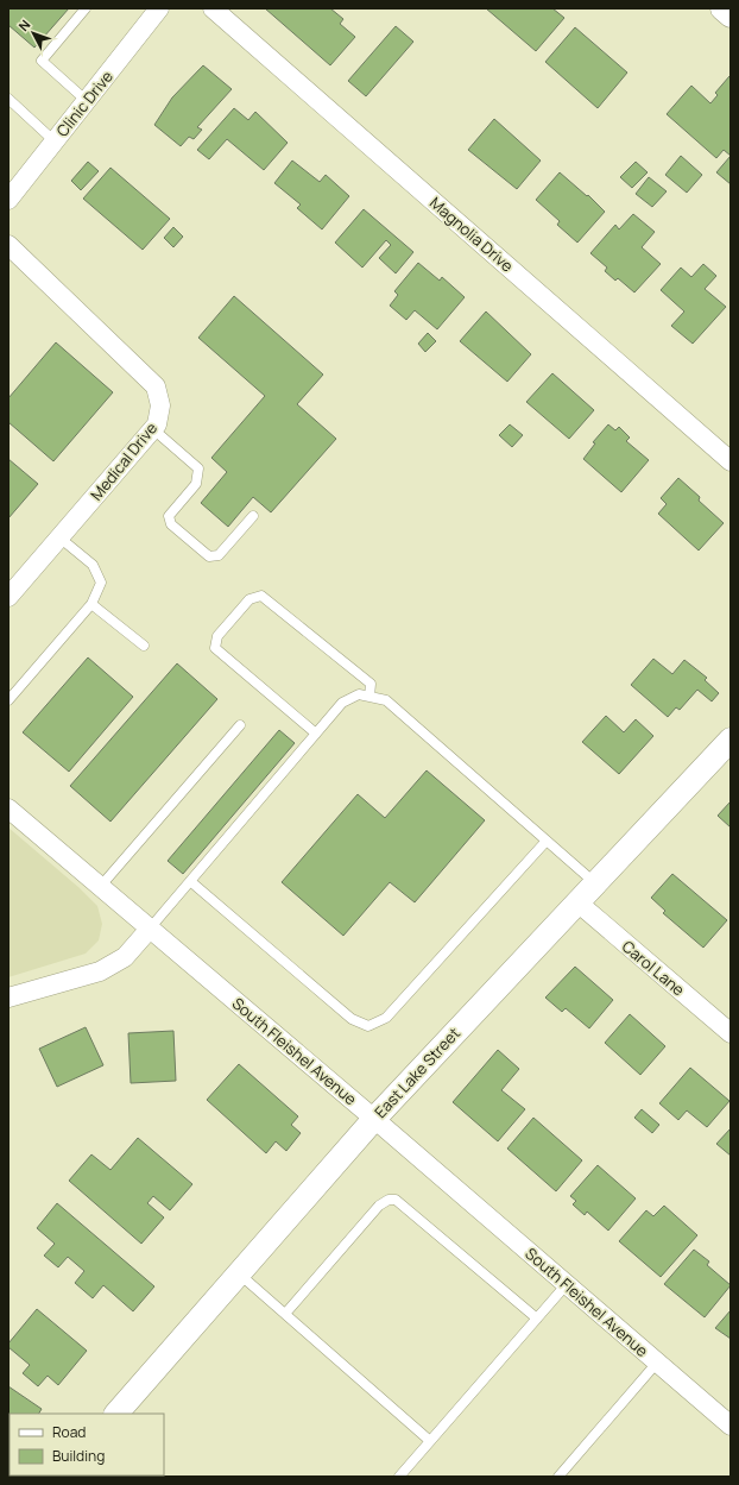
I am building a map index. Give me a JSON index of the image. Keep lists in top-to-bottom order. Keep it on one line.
{"streets":{"street":["Clinic Drive","Magnolia Drive","Medical Drive","Carol Lane","South Fleishel Avenue","East Lake Street"]},"crossings":[["Carol Lane","East Lake Street"],["South Fleishel Avenue","East Lake Street"]],"legend":["Road","Building"],"north":"top left"}
